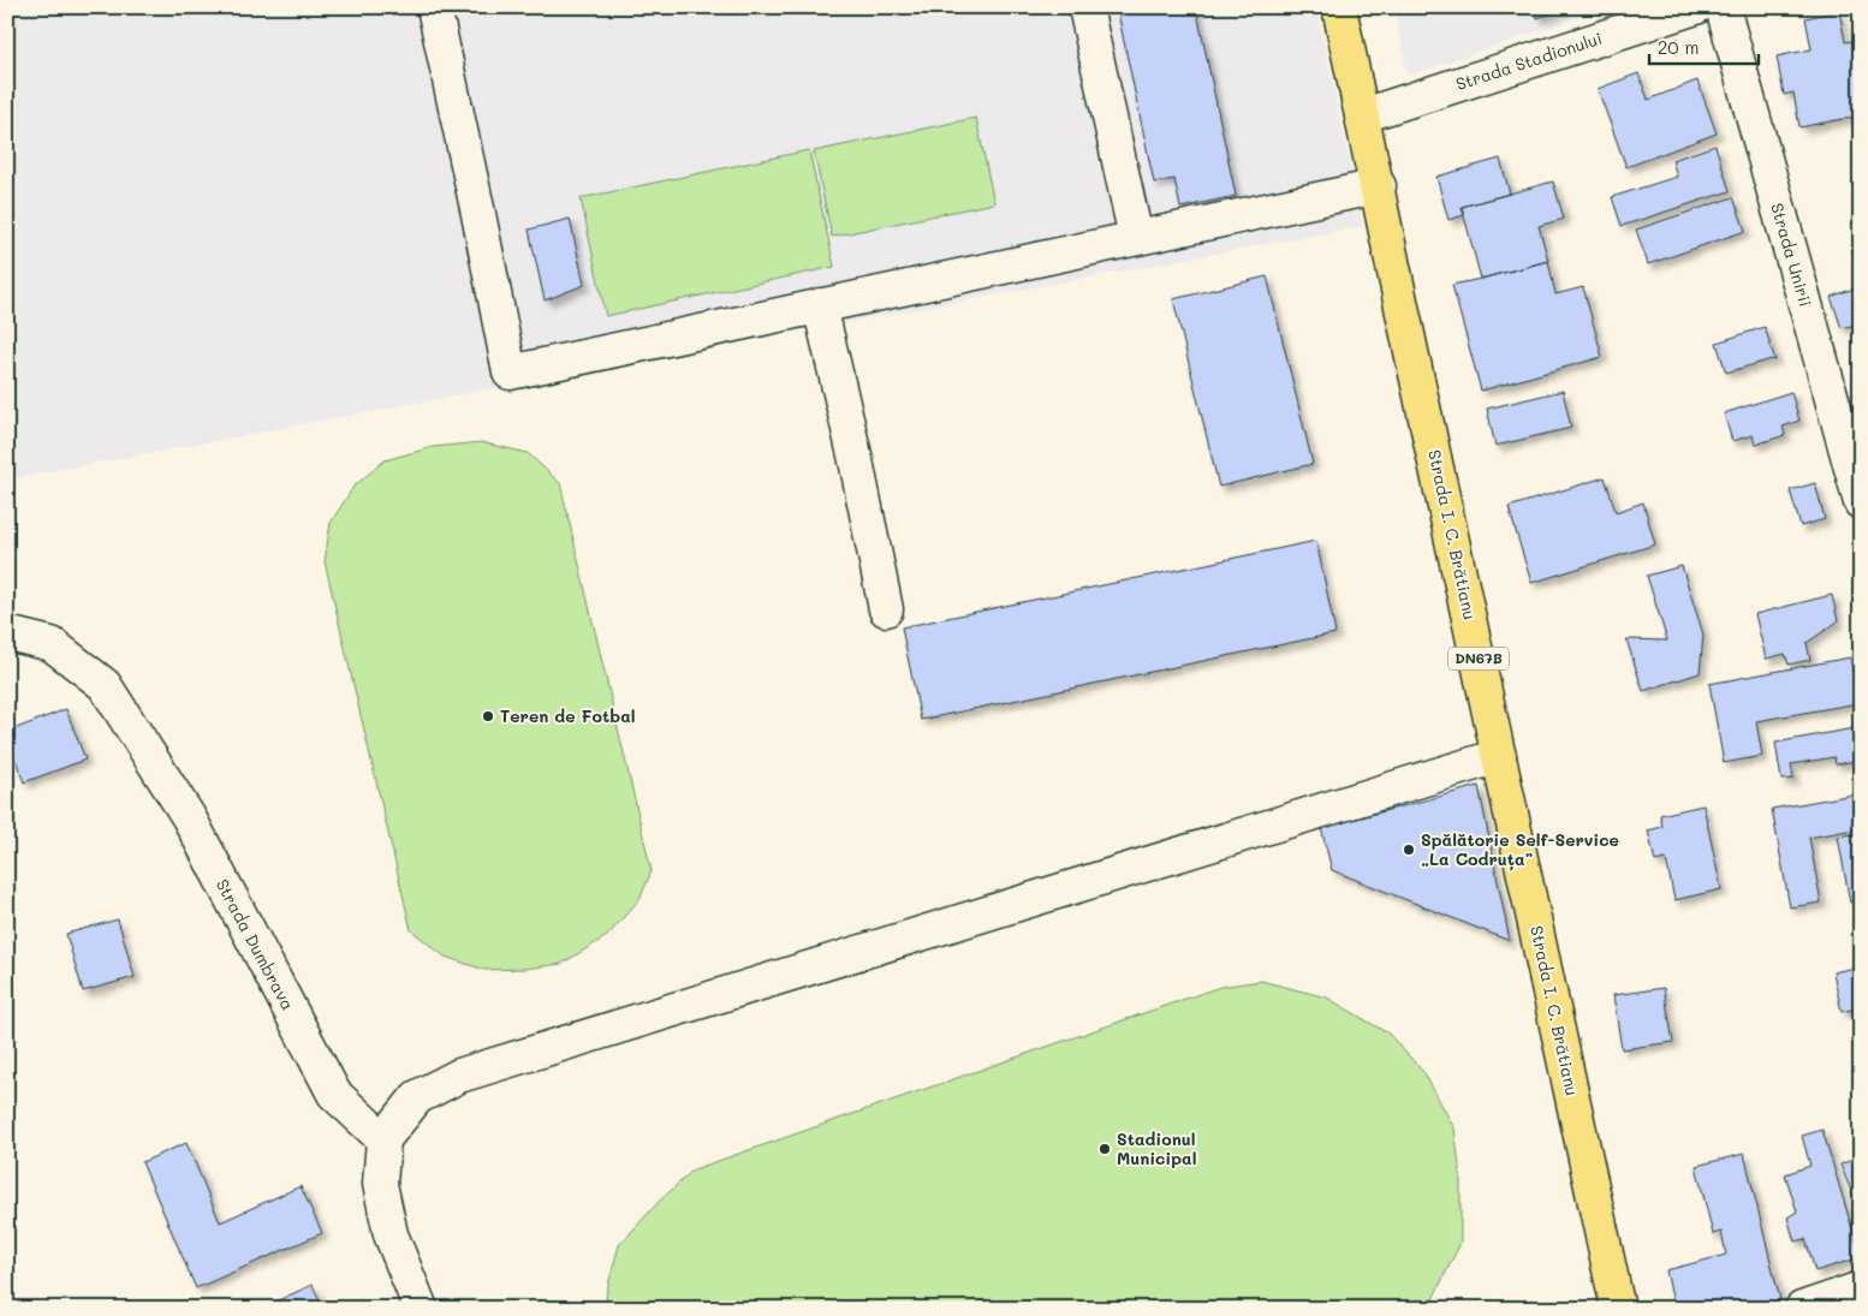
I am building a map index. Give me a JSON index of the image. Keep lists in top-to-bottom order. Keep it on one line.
{"streets":{"main road":["Strada I. C. Brătianu","DN67B"],"street":["Strada Stadionului","Strada Unirii","Strada Dumbrava"]},"crossings":[["Strada Stadionului","Strada I. C. Brătianu"]],"places":["Teren de Fotbal","Spălătorie Self-Service „La Codruța”","Stadionul Municipal"],"scale_bar":"20 m"}
